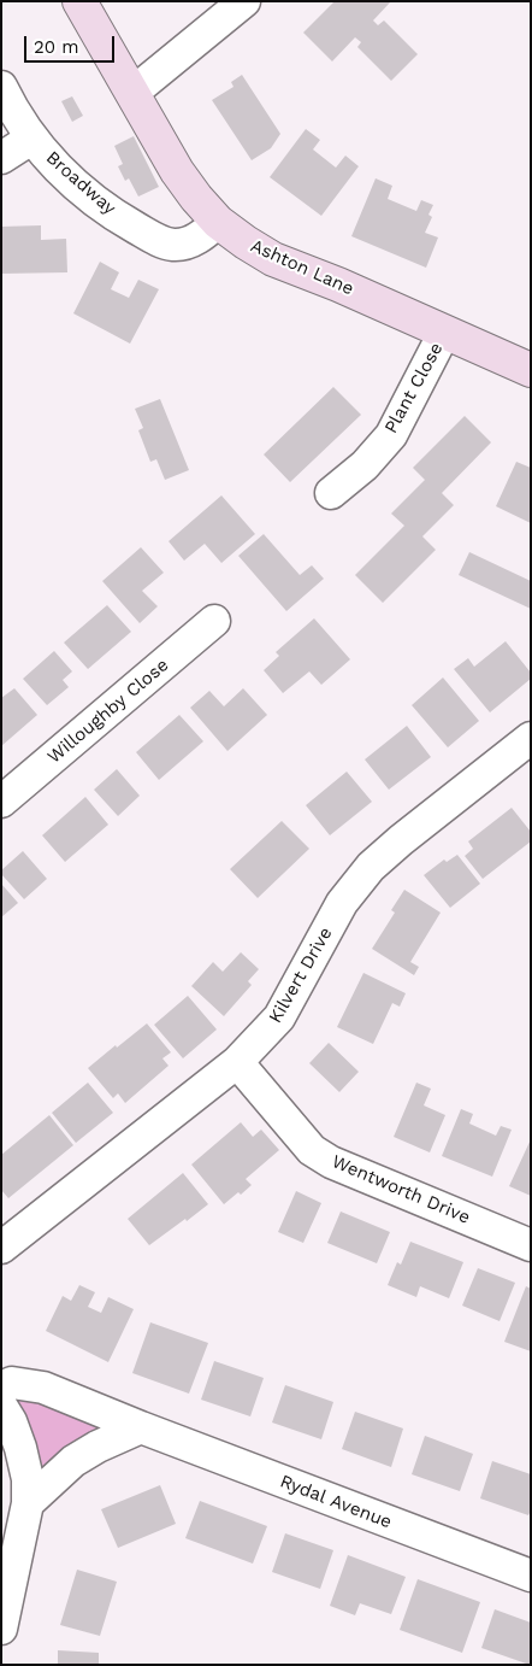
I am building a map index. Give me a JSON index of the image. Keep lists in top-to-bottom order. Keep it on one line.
{"streets":{"main road":["Ashton Lane"],"street":["Broadway","Plant Close","Willoughby Close","Kilvert Drive","Wentworth Drive","Rydal Avenue"]},"crossings":[["Broadway","Ashton Lane"],["Ashton Lane","Plant Close"],["Kilvert Drive","Wentworth Drive"]],"scale_bar":"20 m"}
